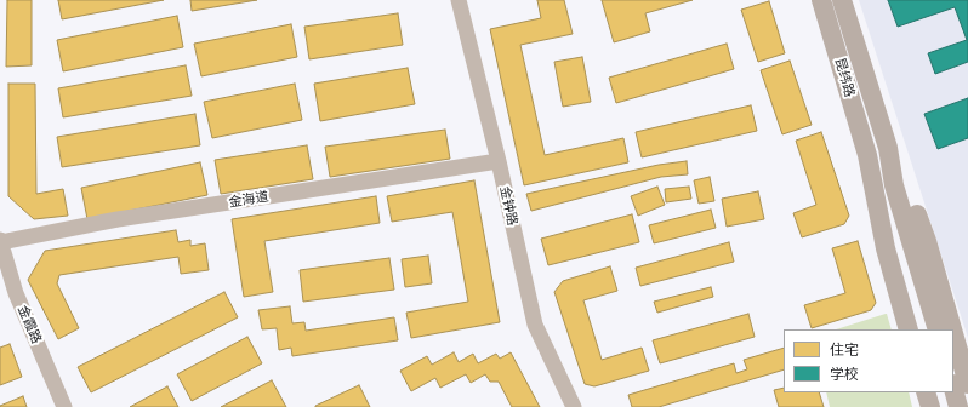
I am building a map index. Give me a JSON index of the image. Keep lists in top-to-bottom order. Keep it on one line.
{"streets":{"main road":["昆纬路"],"street":["金海道","金钟路","金霞路"]},"crossings":[["金海道","金钟路"],["金海道","金霞路"]],"legend":["住宅","学校"]}
